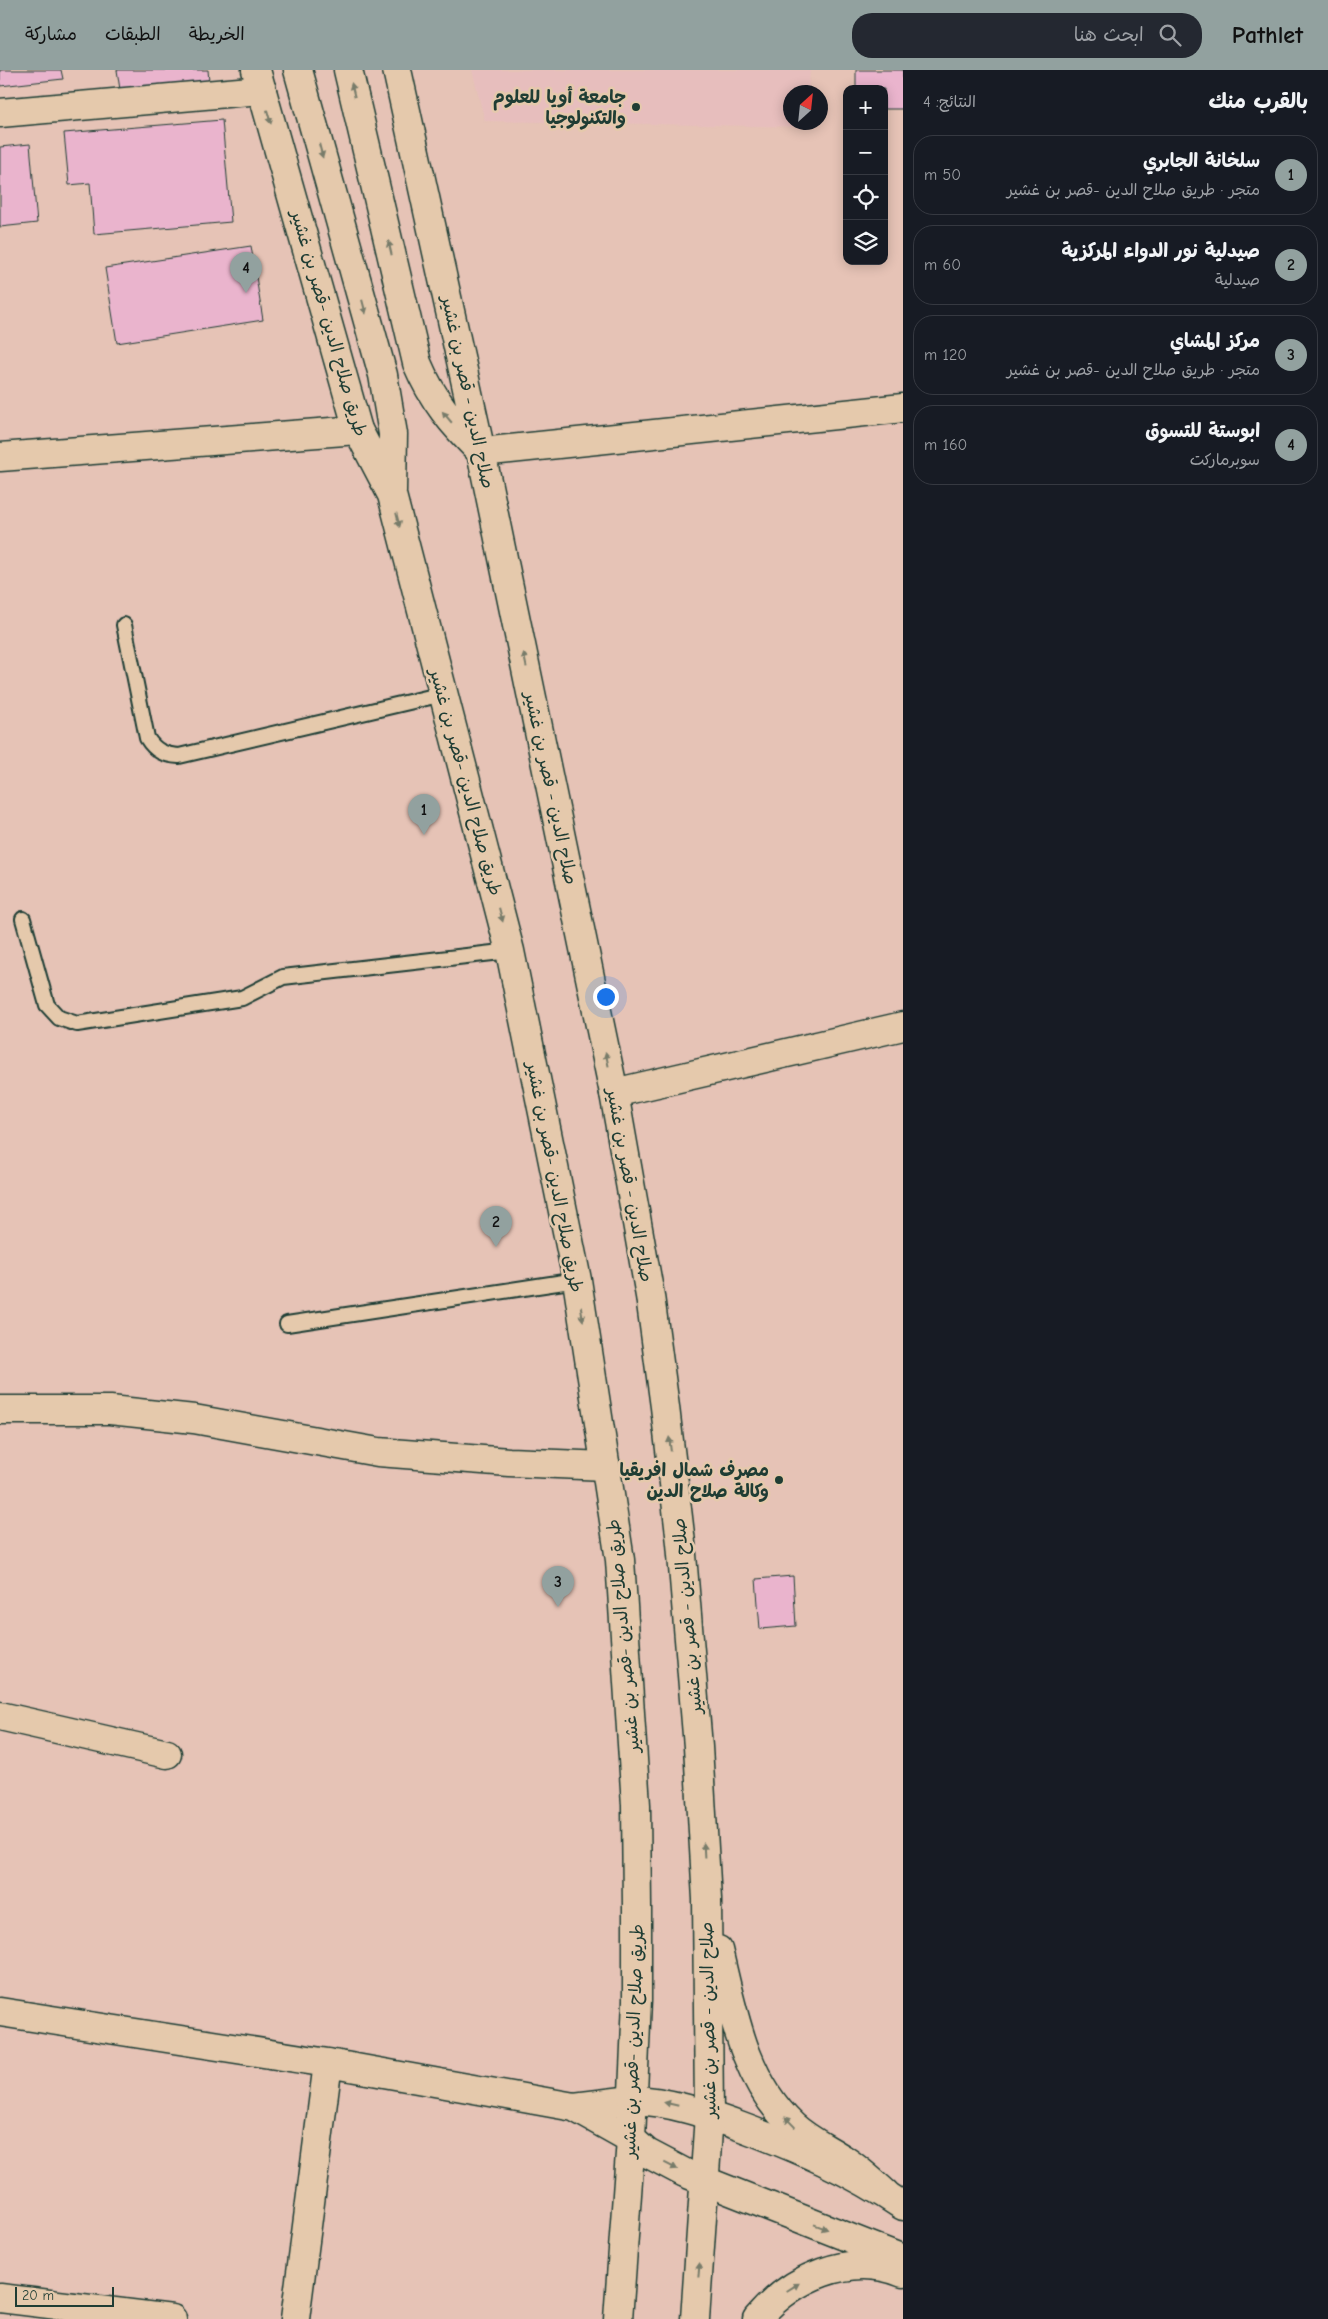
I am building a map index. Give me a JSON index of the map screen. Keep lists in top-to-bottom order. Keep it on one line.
{"streets":{"main road":["طريق صلاح الدين -قصر بن غشير","صلاح الدين - قصر بن غشير"]},"one_way":["صلاح الدين - قصر بن غشير"],"places":["جامعة أويا للعلوم والتكنولوجيا","مصرف شمال افريقيا وكالة صلاح الدين"],"scale_bar":"20 m","north":"top right","page":{"header":"Pathlet","search":"ابحث هنا","nav":["الخريطة","الطبقات","مشاركة"],"heading":["بالقرب منك","النتائج: 4"],"map_buttons":["+","−"],"list":[{"mark":"1","name":"سلخانة الجابري","note":"متجر · طريق صلاح الدين -قصر بن غشير","value":"50 m"},{"mark":"2","name":"صيدلية نور الدواء المركزية","note":"صيدلية","value":"60 m"},{"mark":"3","name":"مركز المشاي","note":"متجر · طريق صلاح الدين -قصر بن غشير","value":"120 m"},{"mark":"4","name":"ابوستة للتسوق","note":"سوبرماركت","value":"160 m"}],"pins":["4","1","2","3"],"scale":"20 m"}}
